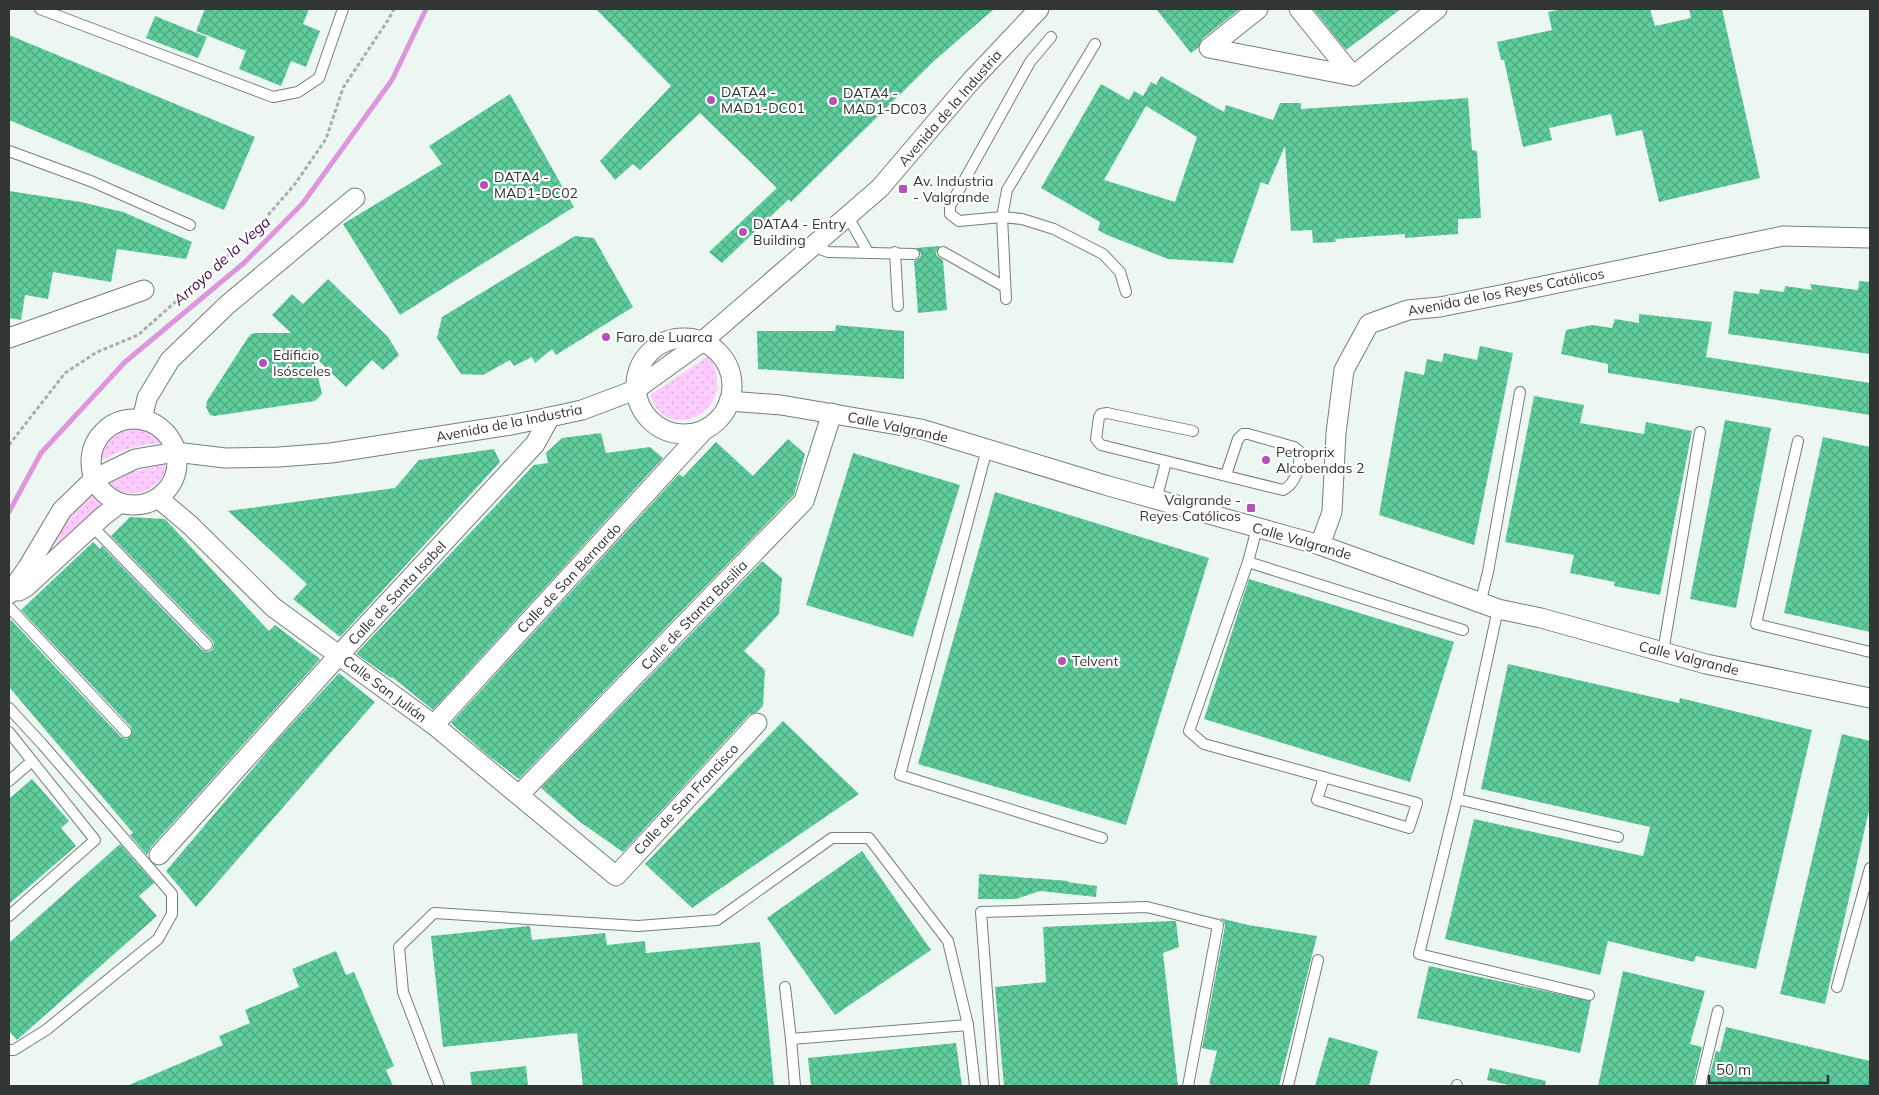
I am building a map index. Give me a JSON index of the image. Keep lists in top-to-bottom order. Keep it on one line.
{"streets":{"street":["Avenida de la Industria","Avenida de los Reyes Católicos","Calle Valgrande","Calle de San Bernardo","Calle de Santa Isabel","Calle de Stanta Basilia","Calle San Julián","Calle de San Francisco"]},"crossings":[["Avenida de la Industria","Calle Valgrande"],["Avenida de la Industria","Calle de San Bernardo"],["Avenida de la Industria","Calle de Santa Isabel"],["Avenida de los Reyes Católicos","Calle Valgrande"],["Calle Valgrande","Calle de San Bernardo"],["Calle Valgrande","Calle de Stanta Basilia"],["Calle de San Bernardo","Calle San Julián"],["Calle de Santa Isabel","Calle San Julián"],["Calle de Stanta Basilia","Calle San Julián"],["Calle San Julián","Calle de San Francisco"]],"water":["Arroyo de la Vega"],"places":{"other":["DATA4 - MAD1-DC01","DATA4 - MAD1-DC03","DATA4 - MAD1-DC02","DATA4 - Entry Building","Faro de Luarca","Edificio Isósceles","Petroprix Alcobendas 2","Telvent"],"transit":["Av. Industria - Valgrande","Valgrande - Reyes Católicos"]},"scale_bar":"50 m"}
